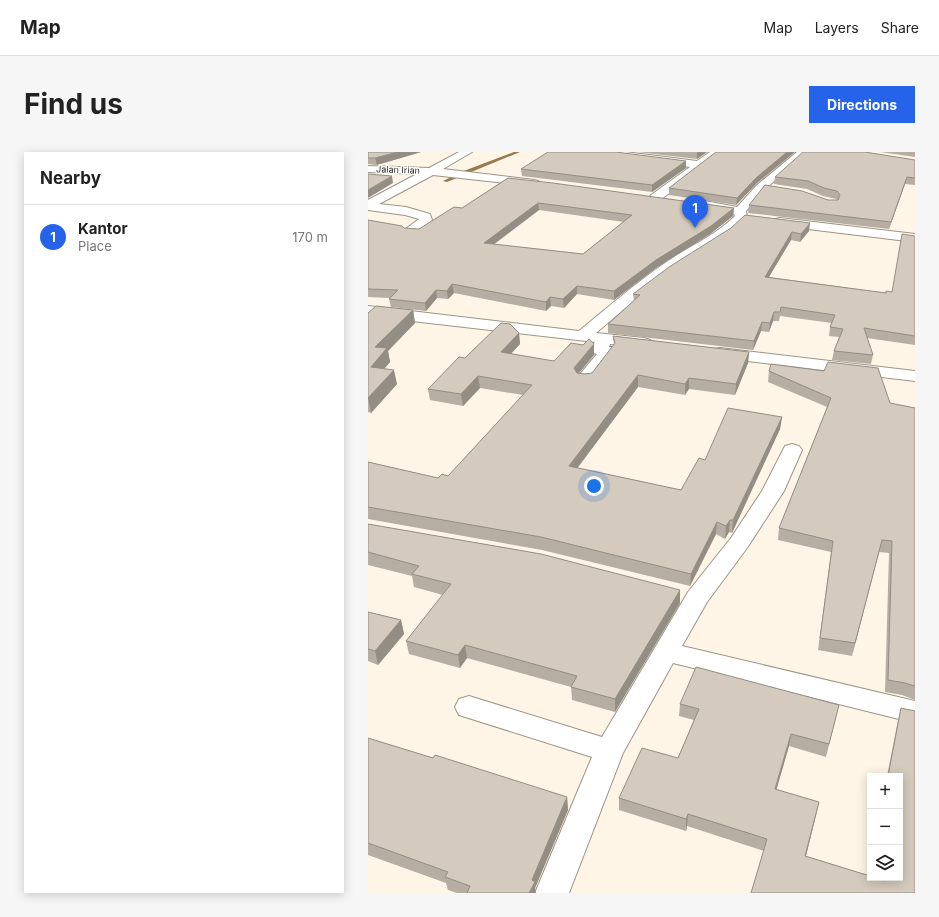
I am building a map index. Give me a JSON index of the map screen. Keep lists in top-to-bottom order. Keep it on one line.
{"streets":{"street":["Jalan Irian"]},"page":{"header":"Map","nav":["Map","Layers","Share"],"buttons":"Directions","title":"Find us","heading":"Nearby","pins":"1","list":[{"mark":"1","name":"Kantor","note":"Place","value":"170 m"}],"map_buttons":["+","−"]}}
